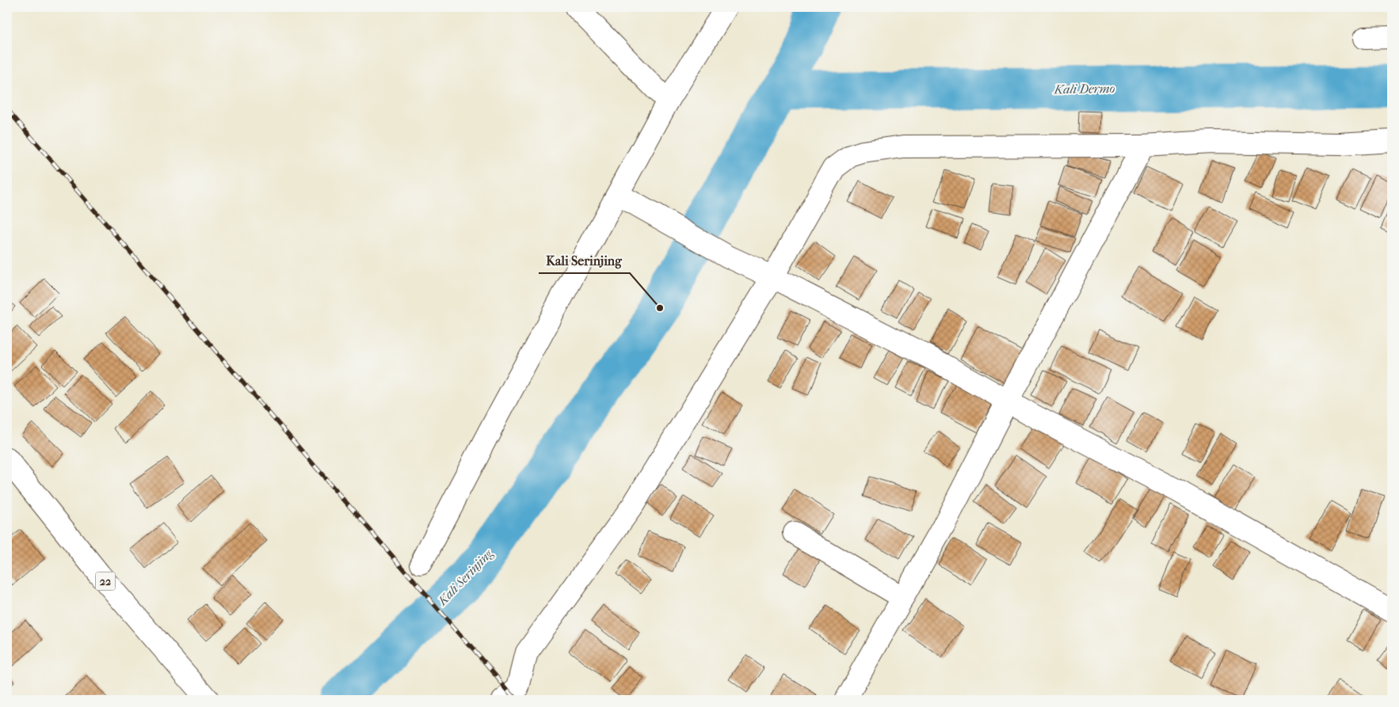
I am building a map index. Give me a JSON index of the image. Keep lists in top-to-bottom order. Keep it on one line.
{"streets":{"main road":["22"]},"water":["Kali Dermo","Kali Serinjing"],"places":["Kali Serinjing"]}
